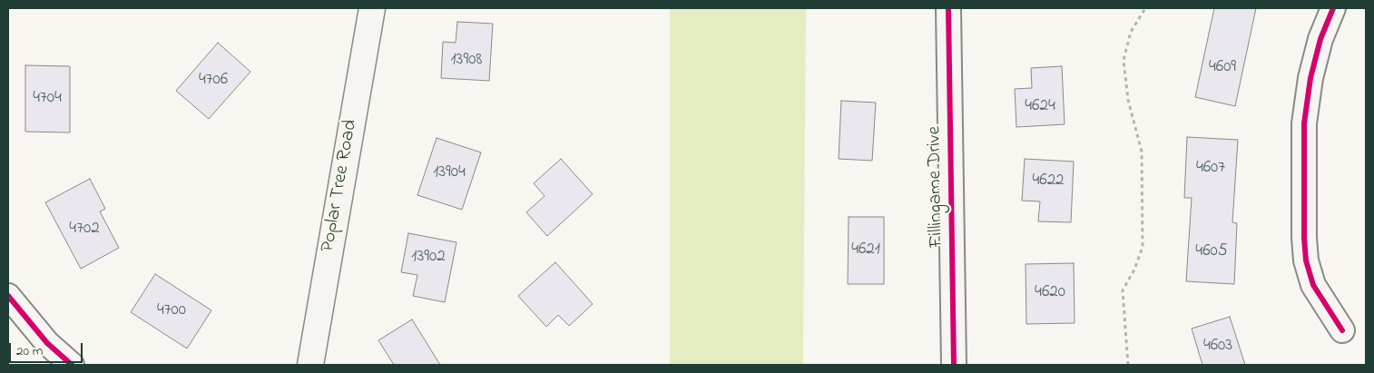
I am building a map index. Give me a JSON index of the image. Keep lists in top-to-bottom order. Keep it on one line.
{"streets":{"main road":["Poplar Tree Road"],"street":["Fillingame Drive"]},"house_numbers":["13908","4609","4706","4704","4624","4607","13904","4622","4702","4621","4605","13902","4620","4700","4603"],"scale_bar":"20 m"}
